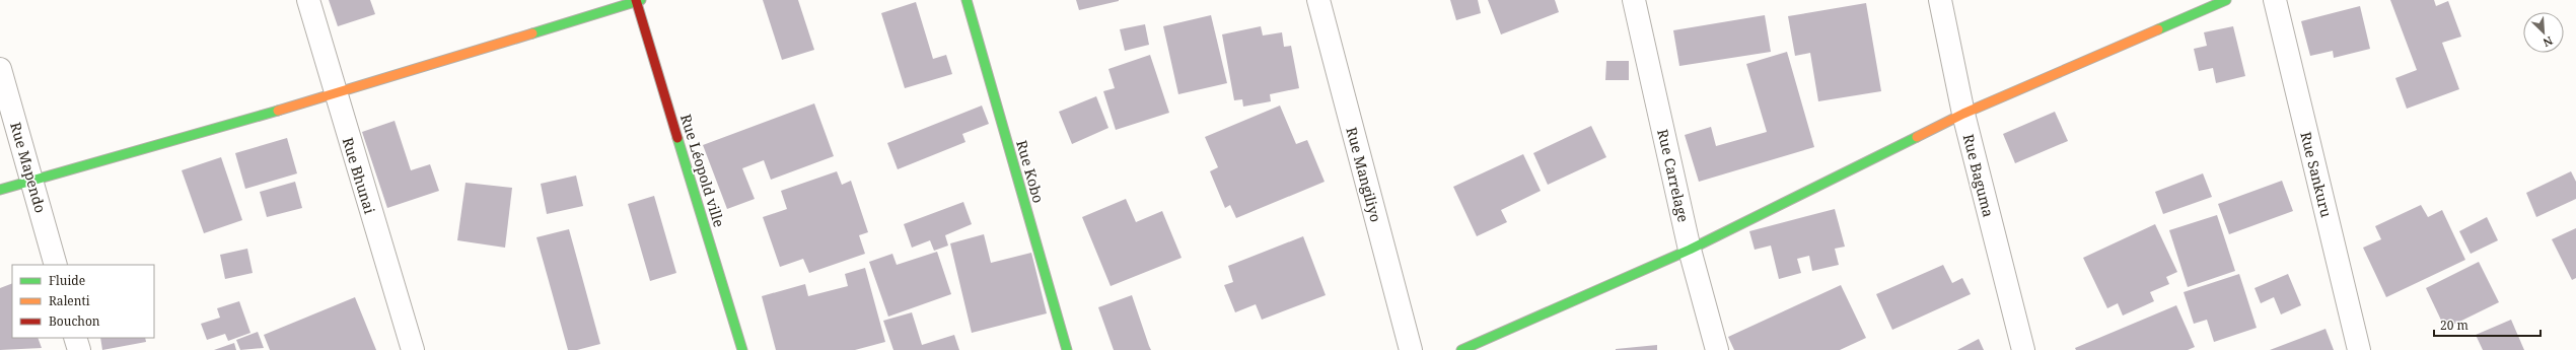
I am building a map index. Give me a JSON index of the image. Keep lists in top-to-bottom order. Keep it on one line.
{"streets":{"street":["Rue Mapendo","Rue Léopold ville","Rue Kobo","Rue Mangiliyo","Rue Sankuru","Rue Bhunai","Rue Carrelage","Rue Baguma"]},"legend":["Fluide","Ralenti","Bouchon"],"scale_bar":"20 m","north":"bottom right"}
